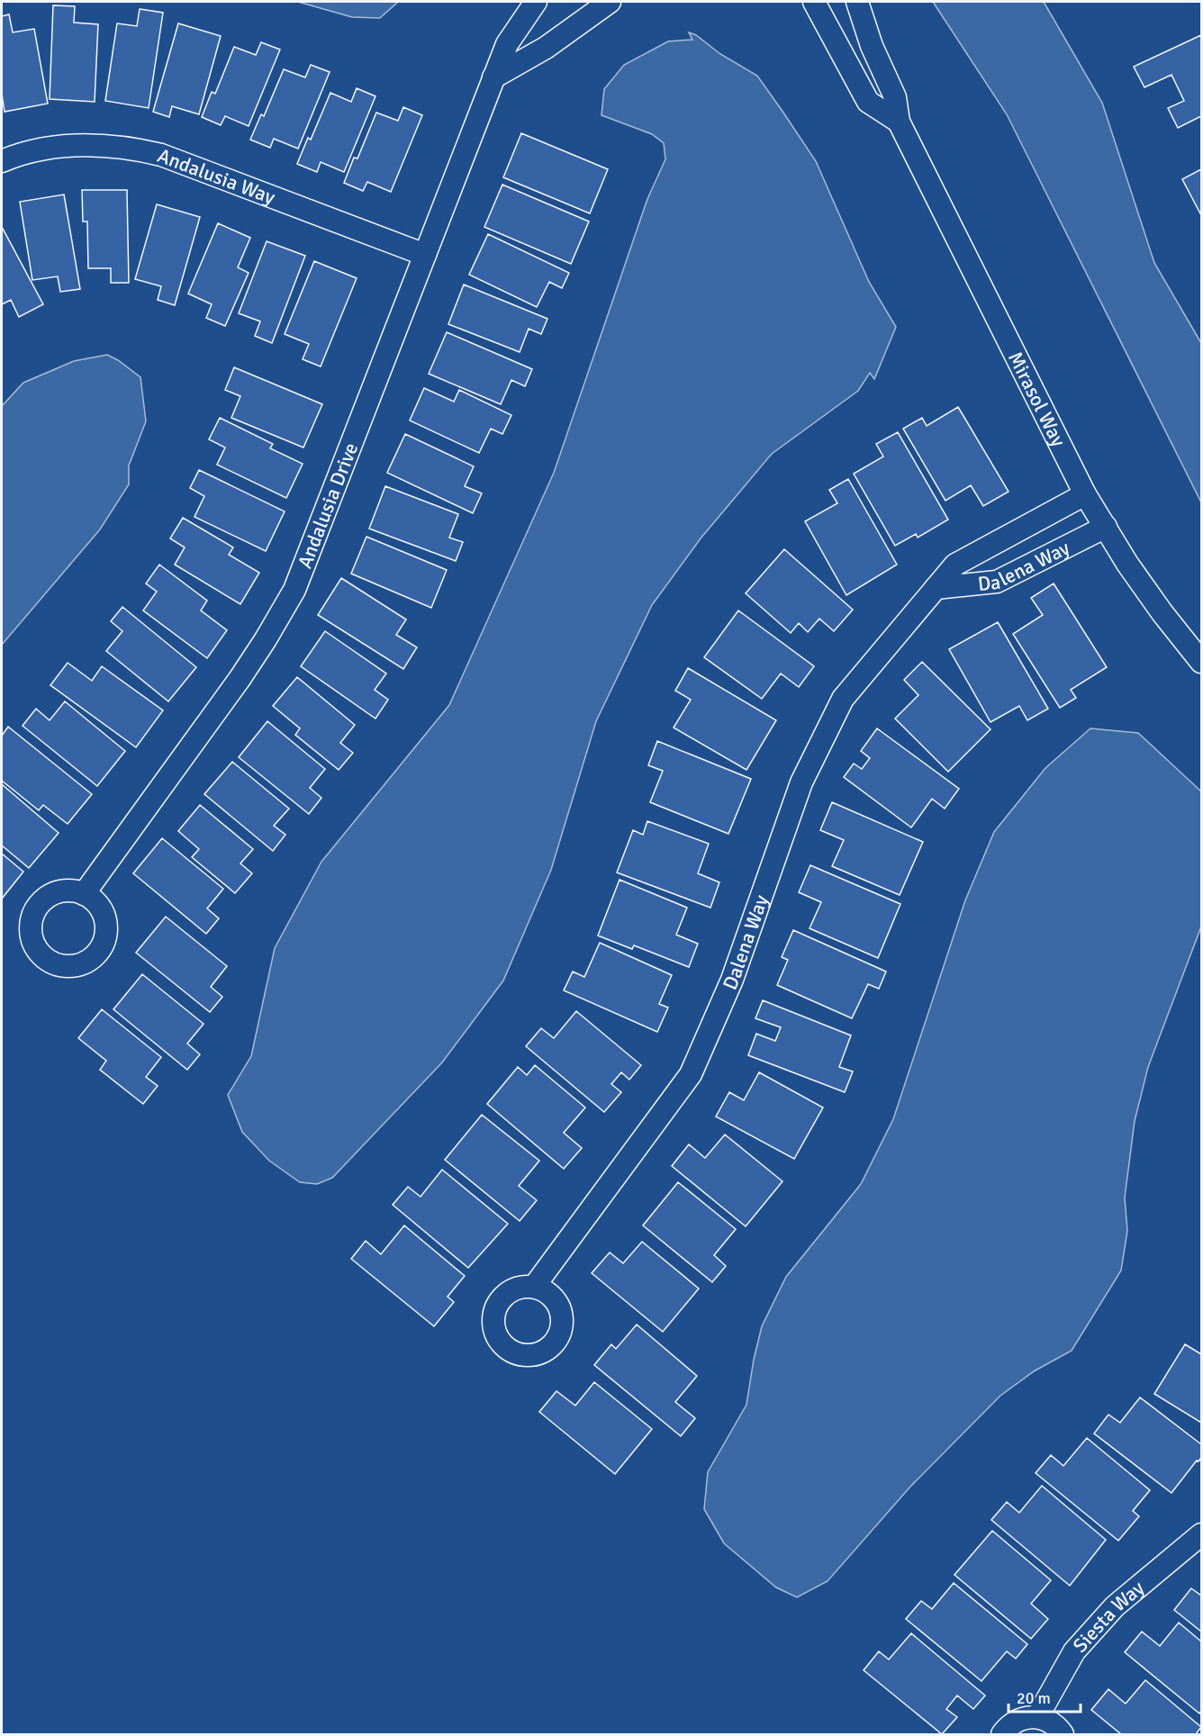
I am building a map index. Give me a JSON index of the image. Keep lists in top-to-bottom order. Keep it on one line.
{"streets":{"street":["Andalusia Way","Mirasol Way","Andalusia Drive","Dalena Way","Siesta Way"]},"crossings":[["Andalusia Way","Andalusia Drive"],["Mirasol Way","Dalena Way"]],"scale_bar":"20 m"}
